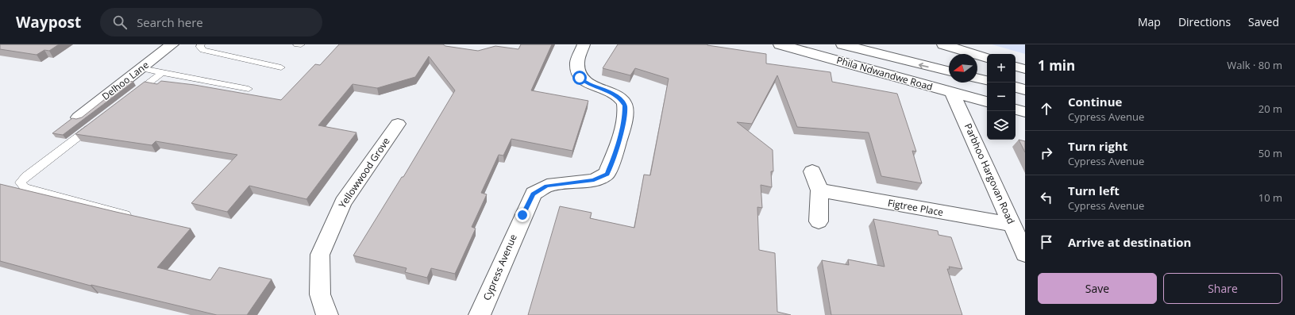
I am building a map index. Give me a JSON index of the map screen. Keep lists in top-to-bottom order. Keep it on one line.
{"streets":{"street":["Phila Ndwandwe Road","Delhoo Lane","Yellowwood Grove","Parbhoo Hargovan Road","Figtree Place","Cypress Avenue"]},"crossings":[["Phila Ndwandwe Road","Parbhoo Hargovan Road"],["Parbhoo Hargovan Road","Figtree Place"]],"north":"left","page":{"header":"Waypost","search":"Search here","nav":["Map","Directions","Saved"],"heading":["1 min","Walk · 80 m"],"map_buttons":["+","−"],"list":[["Continue","Cypress Avenue","20 m"],["Turn right","Cypress Avenue","50 m"],["Turn left","Cypress Avenue","10 m"],"Arrive at destination"],"buttons":["Save","Share"]}}
